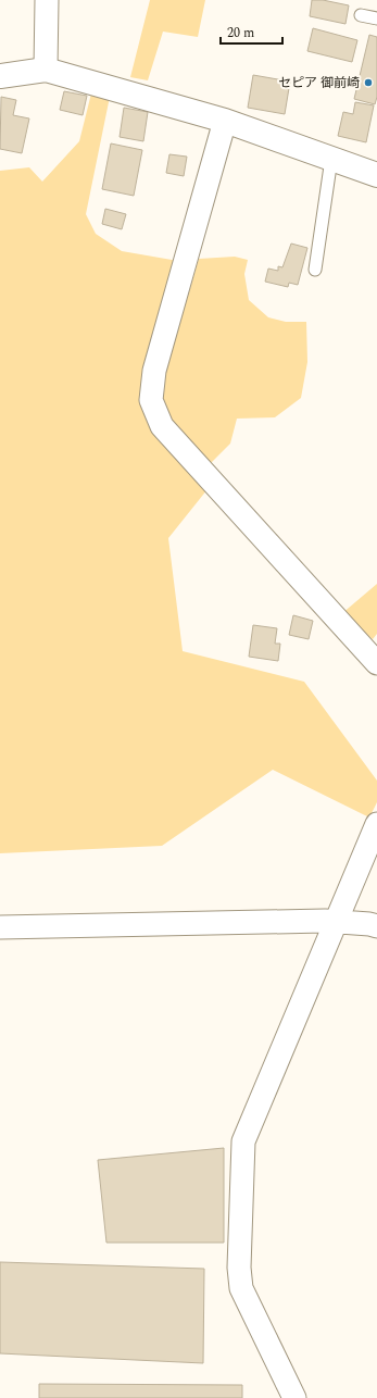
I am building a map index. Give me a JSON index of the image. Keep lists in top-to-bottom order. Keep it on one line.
{"places":["セピア 御前崎"],"scale_bar":"20 m"}
